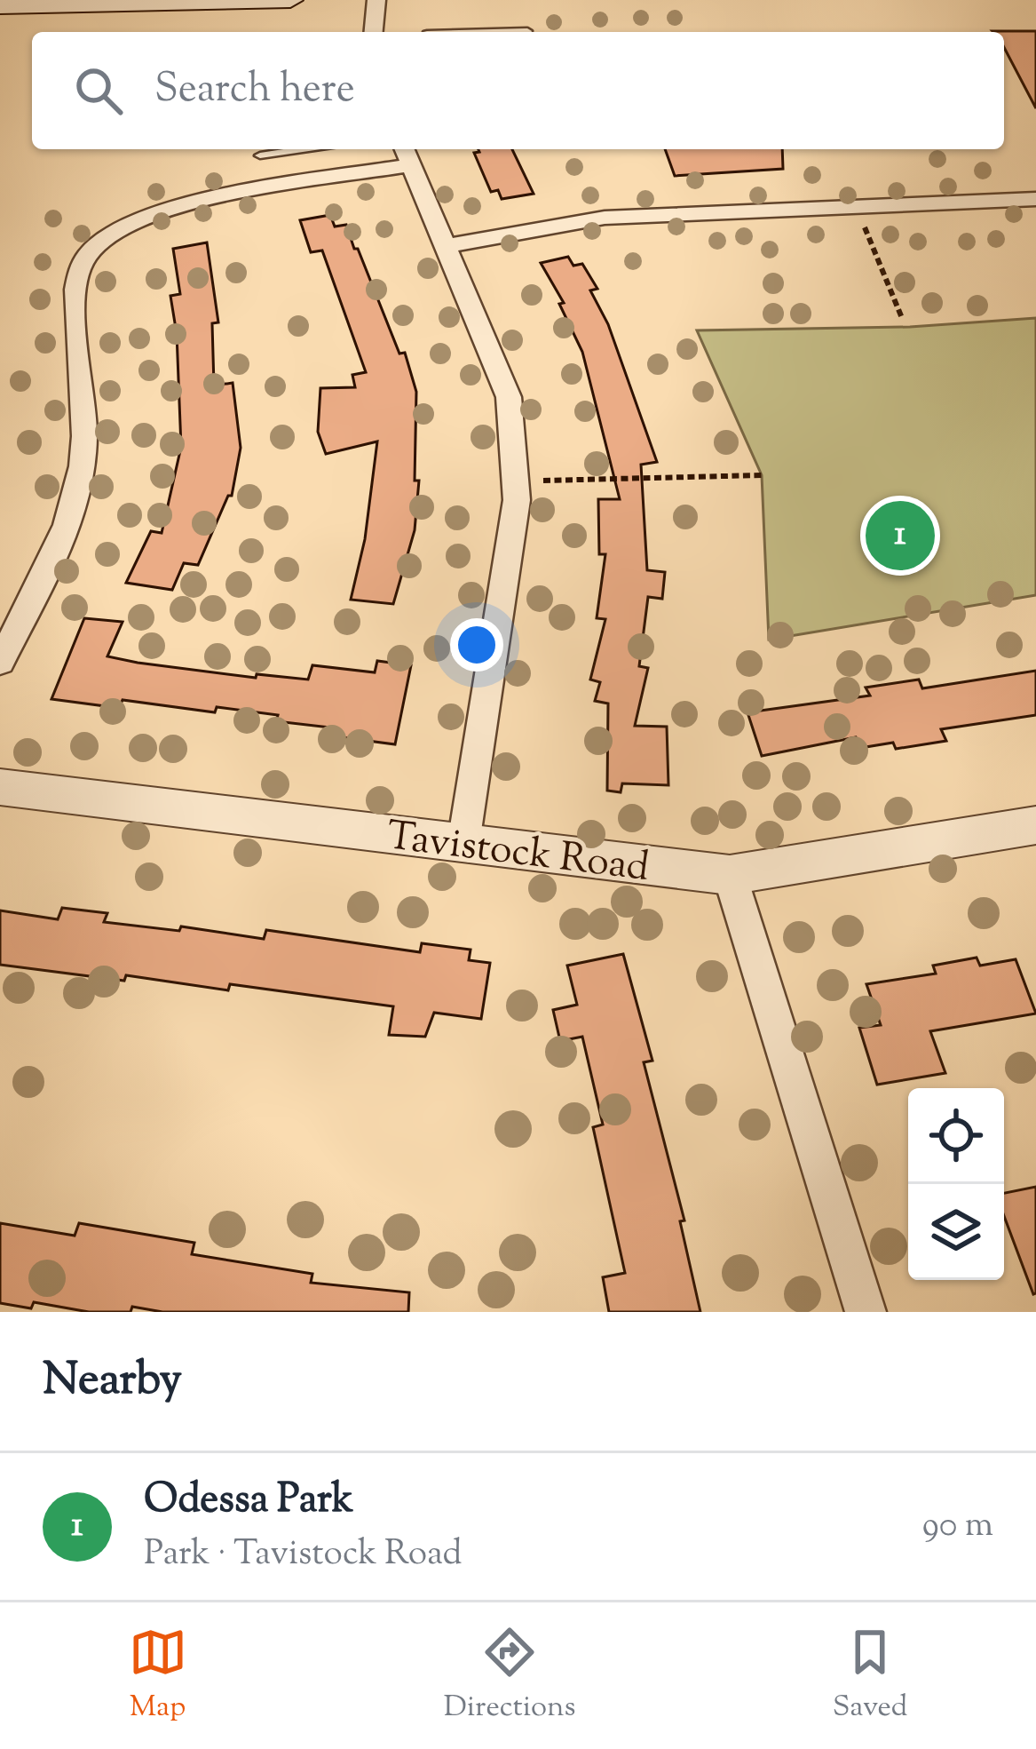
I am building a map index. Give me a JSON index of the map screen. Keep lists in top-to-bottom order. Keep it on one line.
{"streets":{"street":["Tavistock Road"]},"page":{"search":"Search here","pins":"1","heading":"Nearby","list":[{"mark":"1","name":"Odessa Park","note":"Park · Tavistock Road","value":"90 m"}],"nav":["Map","Directions","Saved"]}}
